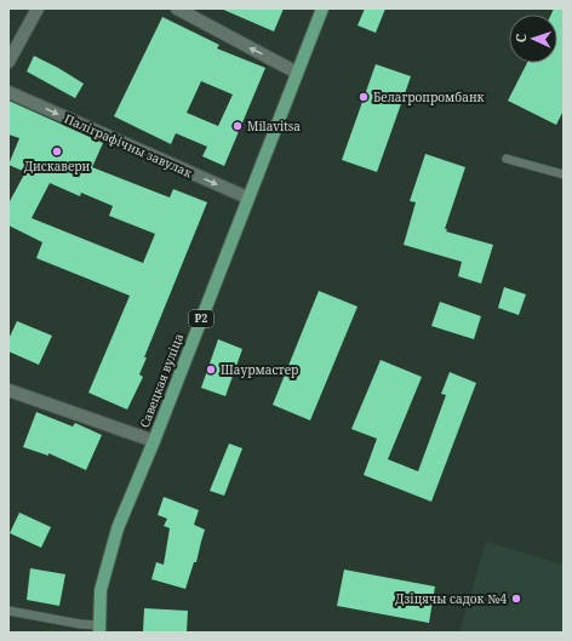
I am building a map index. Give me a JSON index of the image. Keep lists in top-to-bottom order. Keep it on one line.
{"streets":{"main road":["Р2","Савецкая вуліца"],"street":["Паліграфічны завулак"]},"crossings":[["Паліграфічны завулак","Савецкая вуліца"]],"one_way":["Паліграфічны завулак"],"places":["Белагропромбанк","Milavitsa","Дискавери","Шаурмастер","Дзіцячы садок №4"],"north":"left"}
